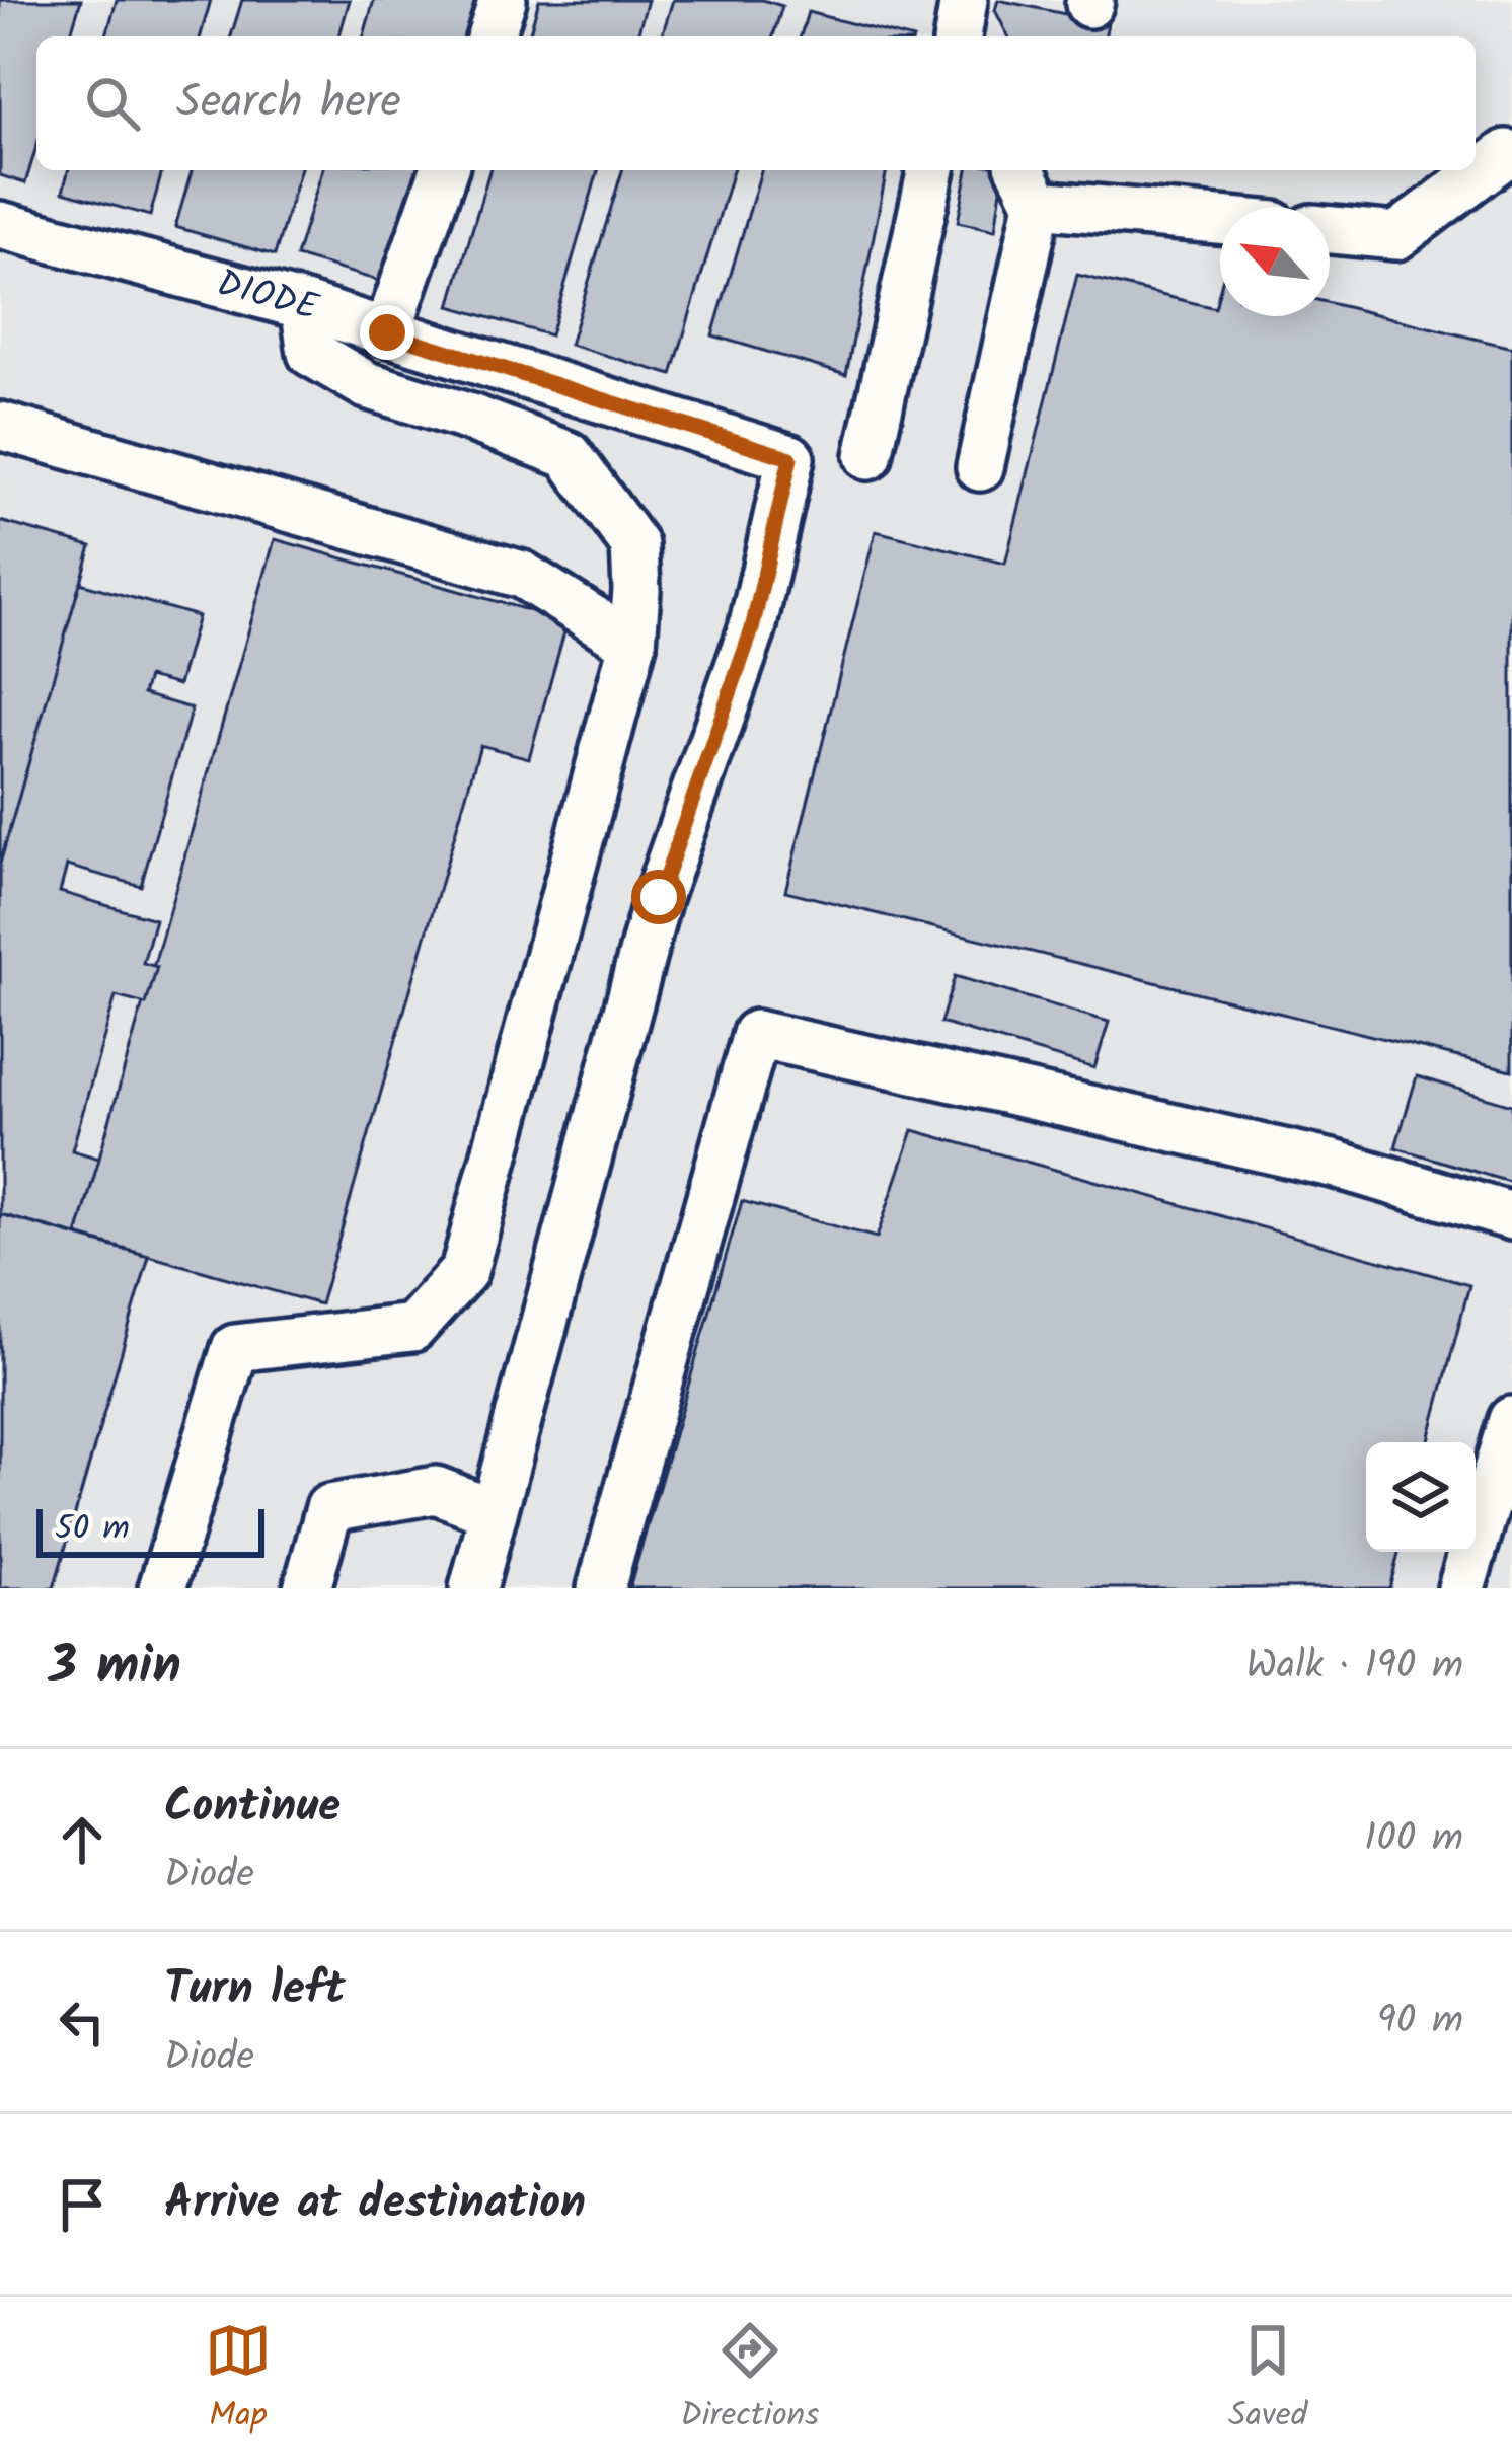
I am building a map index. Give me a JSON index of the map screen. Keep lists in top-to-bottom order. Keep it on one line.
{"streets":{"street":["DIODE"]},"scale_bar":"50 m","north":"top left","page":{"search":"Search here","scale":"50 m","heading":["3 min","Walk · 190 m"],"list":[["Continue","Diode","100 m"],["Turn left","Diode","90 m"],"Arrive at destination"],"nav":["Map","Directions","Saved"]}}
